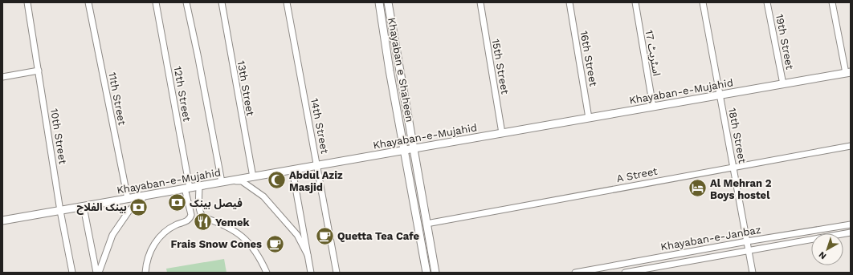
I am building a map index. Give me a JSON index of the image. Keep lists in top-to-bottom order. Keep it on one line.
{"streets":{"main road":["Khayaban e Shaheen","Khayaban-e-Mujahid"],"street":["19th Street","اسٹریٹ 17","16th Street","15th Street","13th Street","12th Street","11th Street","14th Street","18th Street","10th Street","A Street","Khayaban-e-Janbaz"]},"crossings":[["19th Street","Khayaban-e-Mujahid"],["اسٹریٹ 17","Khayaban-e-Mujahid"],["16th Street","Khayaban-e-Mujahid"],["15th Street","Khayaban-e-Mujahid"],["Khayaban e Shaheen","Khayaban-e-Mujahid"],["Khayaban e Shaheen","A Street"],["13th Street","Khayaban-e-Mujahid"],["Khayaban-e-Mujahid","12th Street"],["Khayaban-e-Mujahid","11th Street"],["Khayaban-e-Mujahid","14th Street"],["Khayaban-e-Mujahid","18th Street"],["Khayaban-e-Mujahid","10th Street"],["18th Street","A Street"],["18th Street","Khayaban-e-Janbaz"]],"places":{"mosque":["Abdul Aziz Masjid"],"hotel":["Al Mehran 2 Boys hostel"],"bank":["فیصل بینک","بینک الفلاح"],"restaurant":["Yemek"],"cafe":["Quetta Tea Cafe","Frais Snow Cones"]},"north":"bottom left"}
